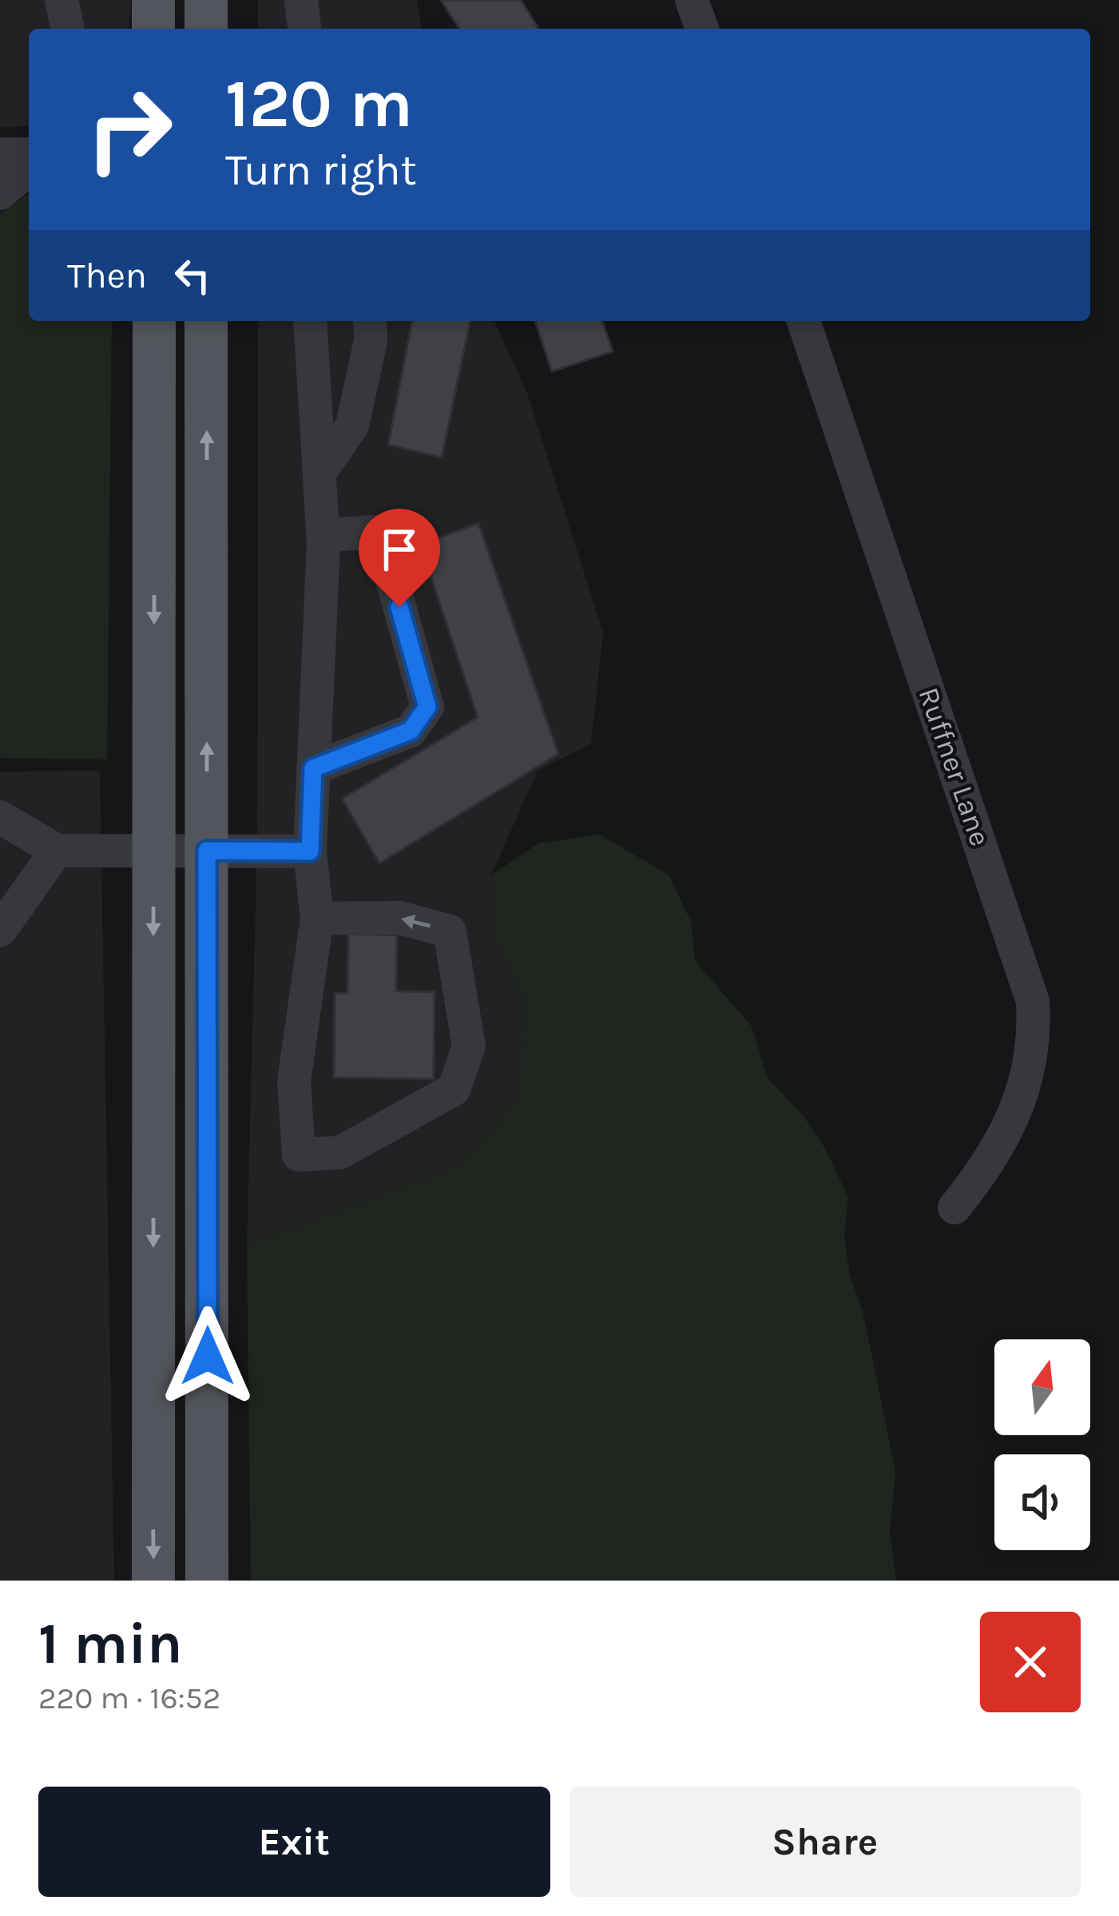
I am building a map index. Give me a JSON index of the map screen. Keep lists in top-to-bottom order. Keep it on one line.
{"streets":{"street":["Ruffner Lane"]},"north":"top","page":{"turn":["120 m","Turn right"],"then":"Then","heading":["1 min","220 m · 16:52"],"buttons":["Exit","Share"]}}
